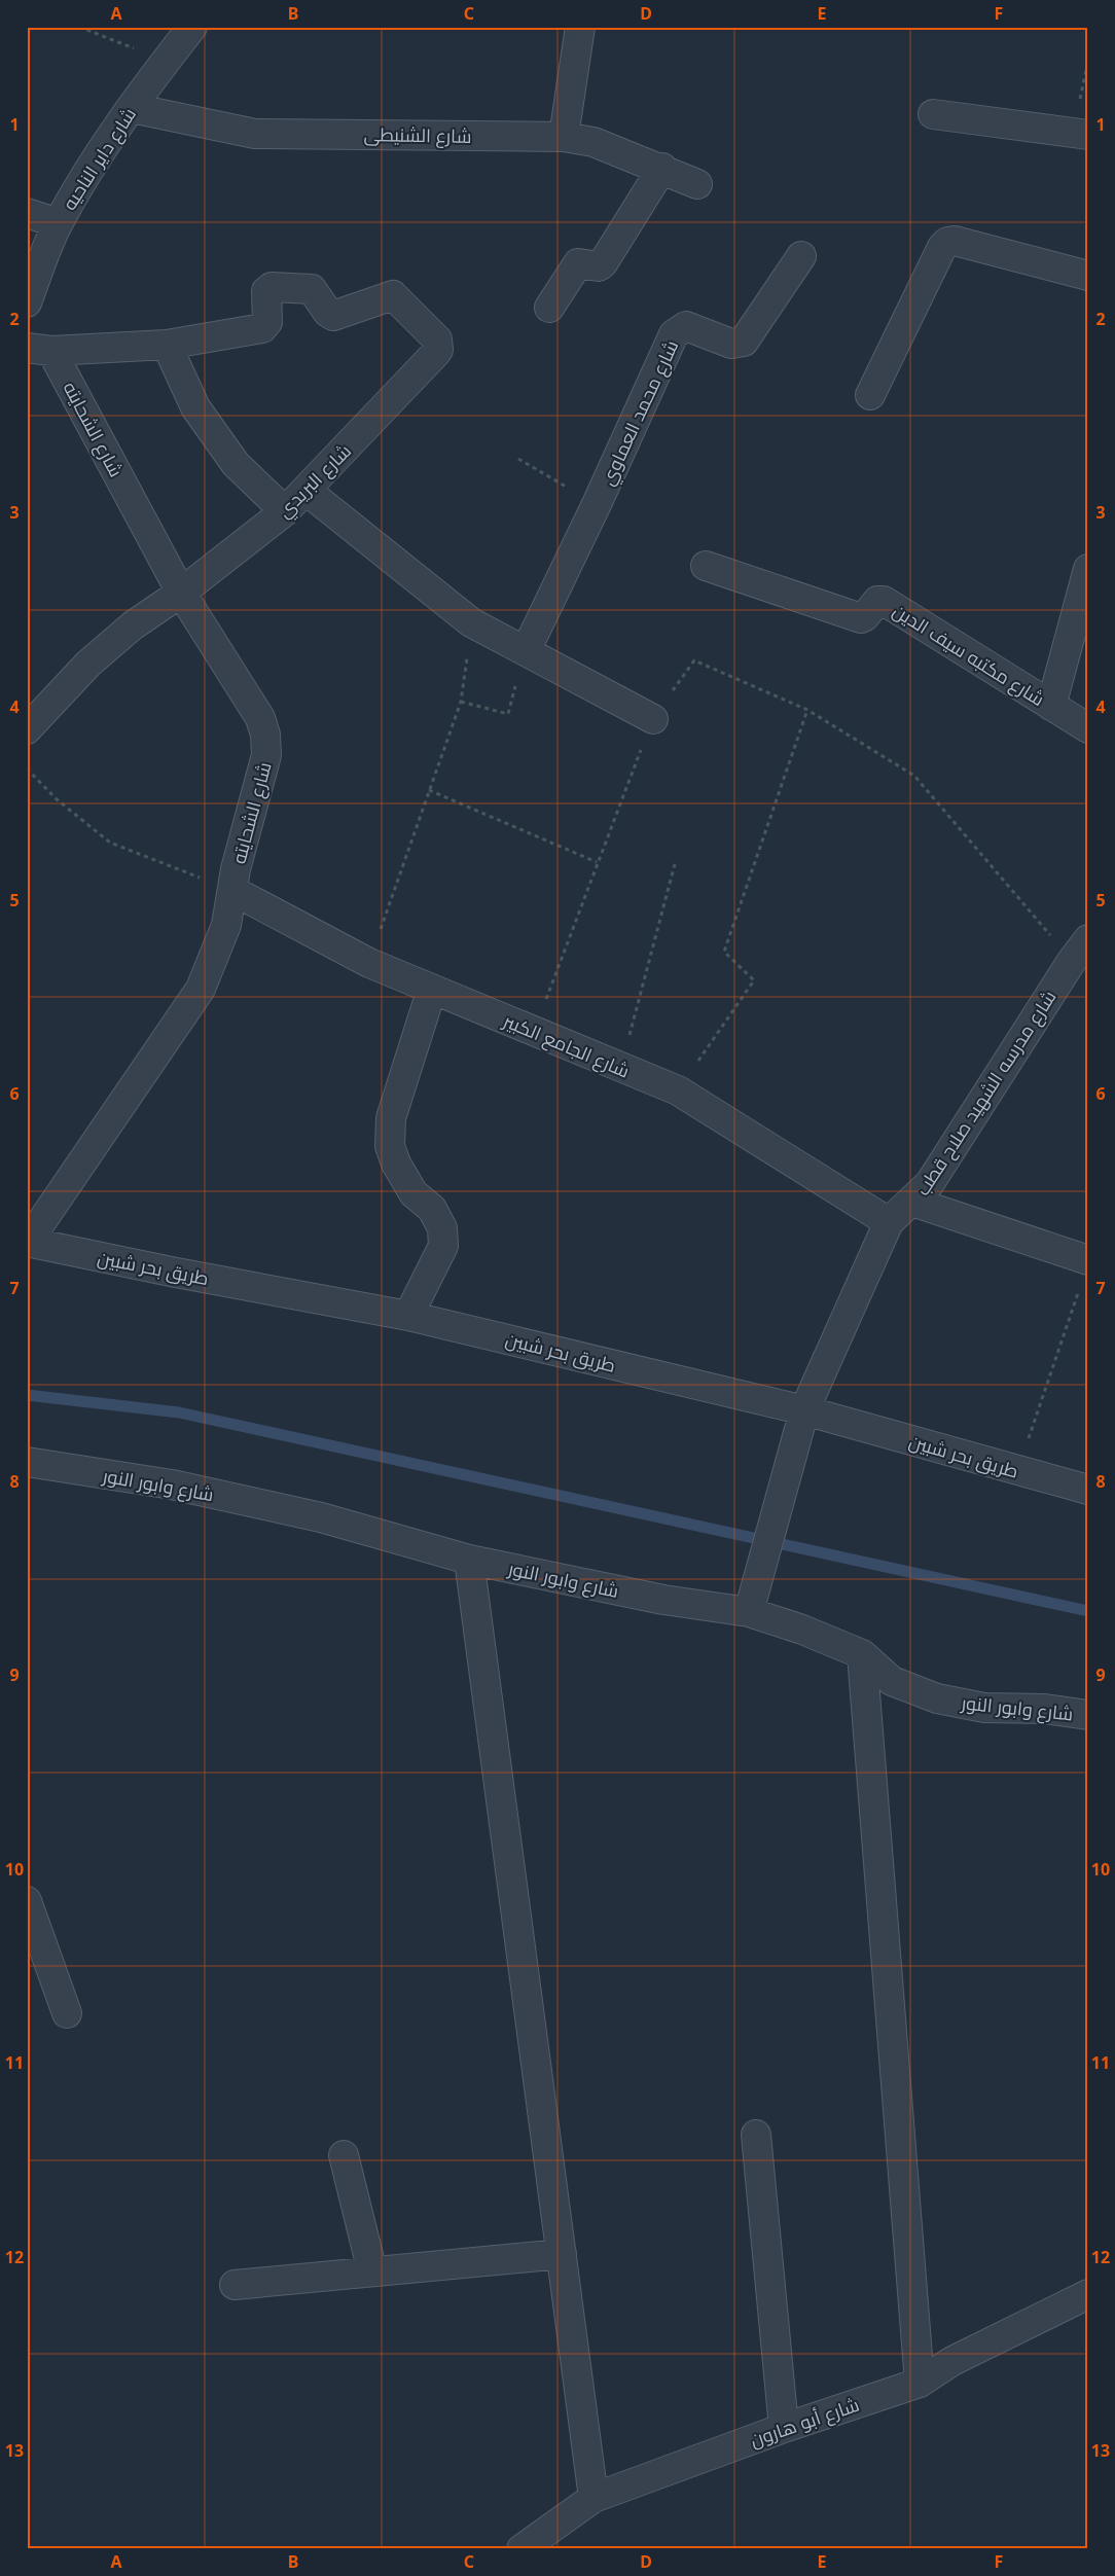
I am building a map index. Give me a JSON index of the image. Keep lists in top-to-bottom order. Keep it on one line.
{"streets":{"street":["شارع الشنيطى","شارع داير الناحيه","شارع محمد العماوي","شارع الشحايته","شارع البريدي","شارع مكتبه سيف الدين","شارع الجامع الكبير","شارع مدرسه الشهيد صلاح قطب","طريق بحر شبين","شارع وابور النور","شارع أبو هارون"]},"crossings":[["شارع الشنيطى","شارع داير الناحيه"],["شارع الشحايته","شارع البريدي"],["شارع الشحايته","شارع الجامع الكبير"],["شارع الشحايته","طريق بحر شبين"],["شارع الجامع الكبير","شارع مدرسه الشهيد صلاح قطب"],["شارع مدرسه الشهيد صلاح قطب","طريق بحر شبين"],["شارع مدرسه الشهيد صلاح قطب","شارع وابور النور"]],"grid":{"columns":["A","B","C","D","E","F"],"rows":["1","2","3","4","5","6","7","8","9","10","11","12","13"]}}
